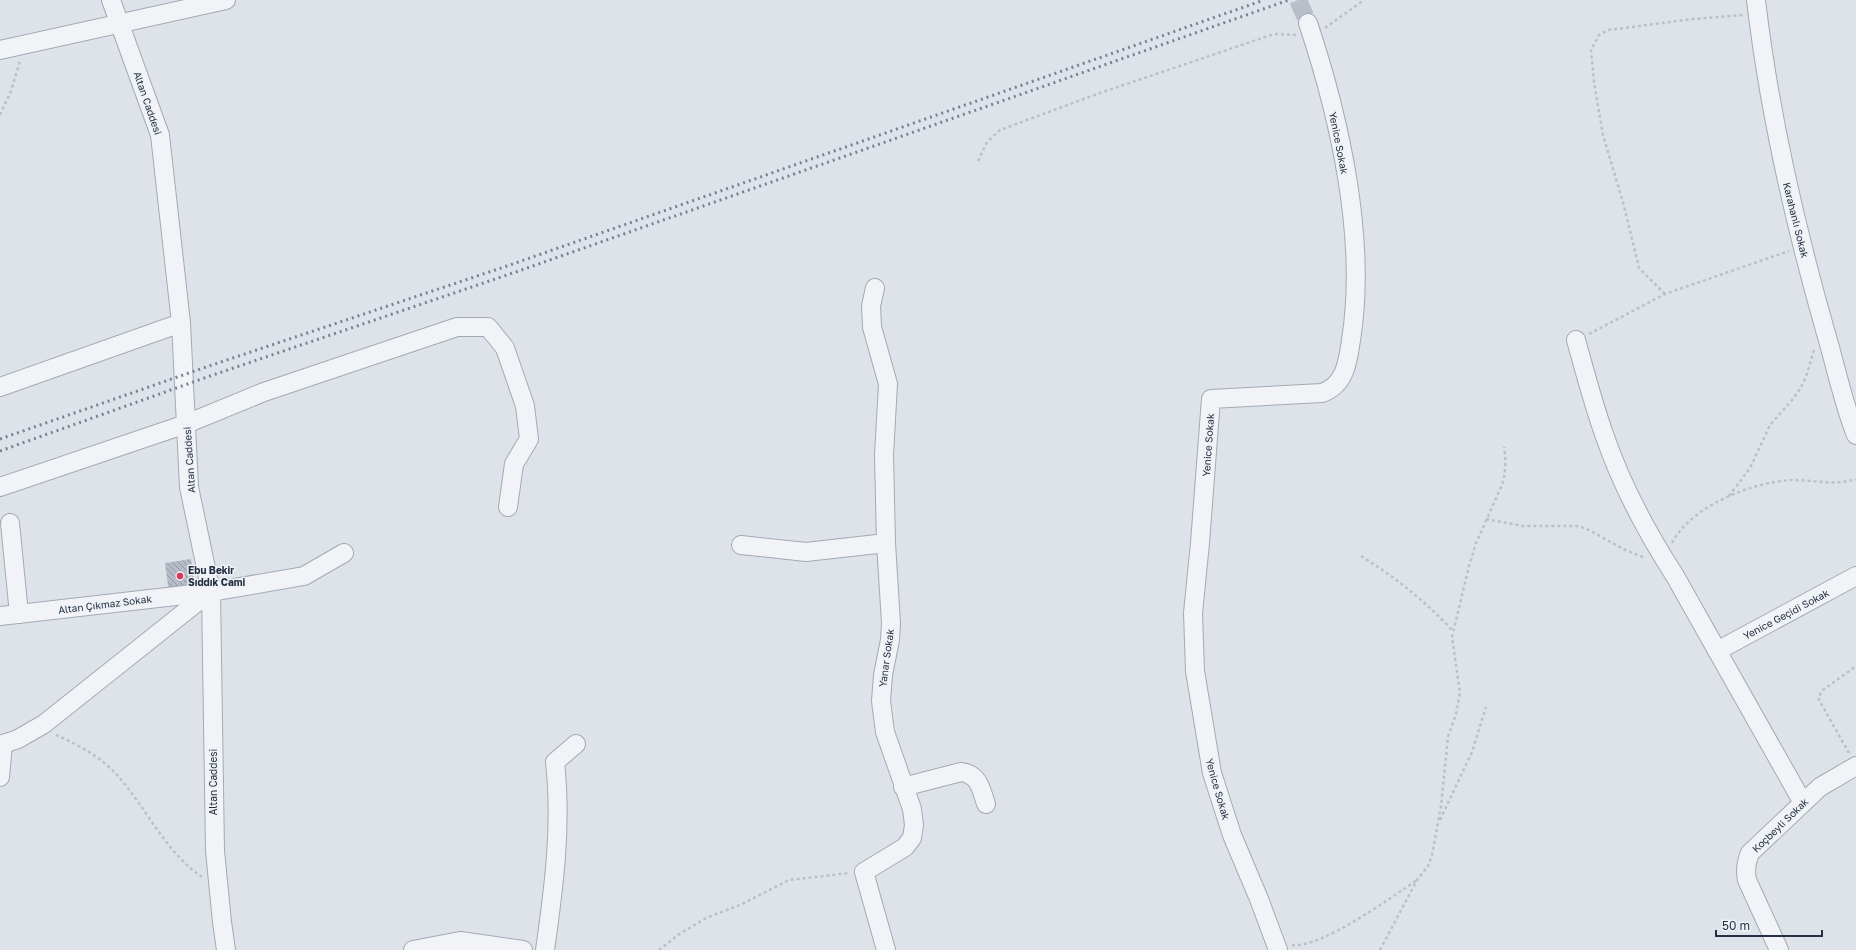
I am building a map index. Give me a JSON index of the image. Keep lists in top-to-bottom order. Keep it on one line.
{"streets":{"street":["Altan Caddesi","Yenice Sokak","Karahanlı Sokak","Altan Çıkmaz Sokak","Yenice Geçidi Sokak","Yanar Sokak","Koçbeyli Sokak"]},"crossings":[["Altan Caddesi","Altan Çıkmaz Sokak"]],"places":["Ebu Bekir Sıddık Cami"],"scale_bar":"50 m"}
